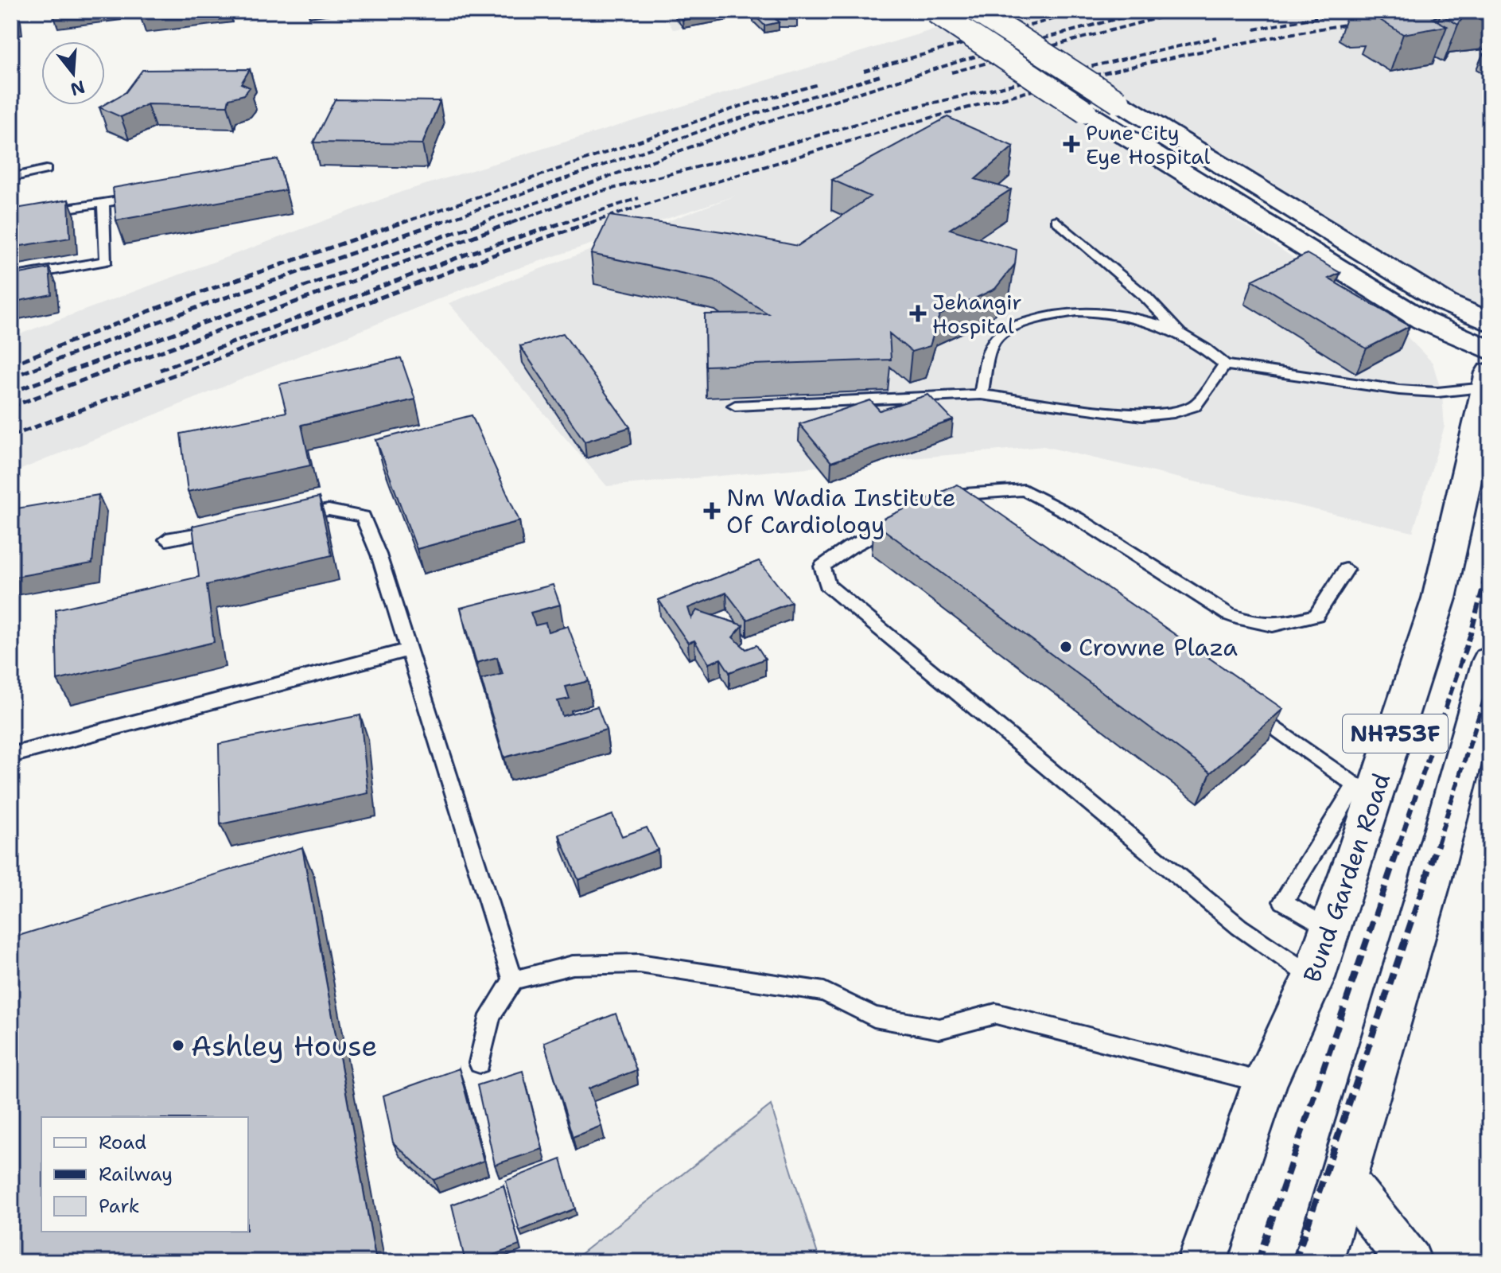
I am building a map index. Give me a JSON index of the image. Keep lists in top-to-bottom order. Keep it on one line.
{"streets":{"main road":["NH753F","Bund Garden Road"]},"places":{"health":["Pune City Eye Hospital","Jehangir Hospital","Nm Wadia Institute Of Cardiology"],"other":["Crowne Plaza","Ashley House"]},"legend":["Road","Railway","Park"],"north":"bottom"}
